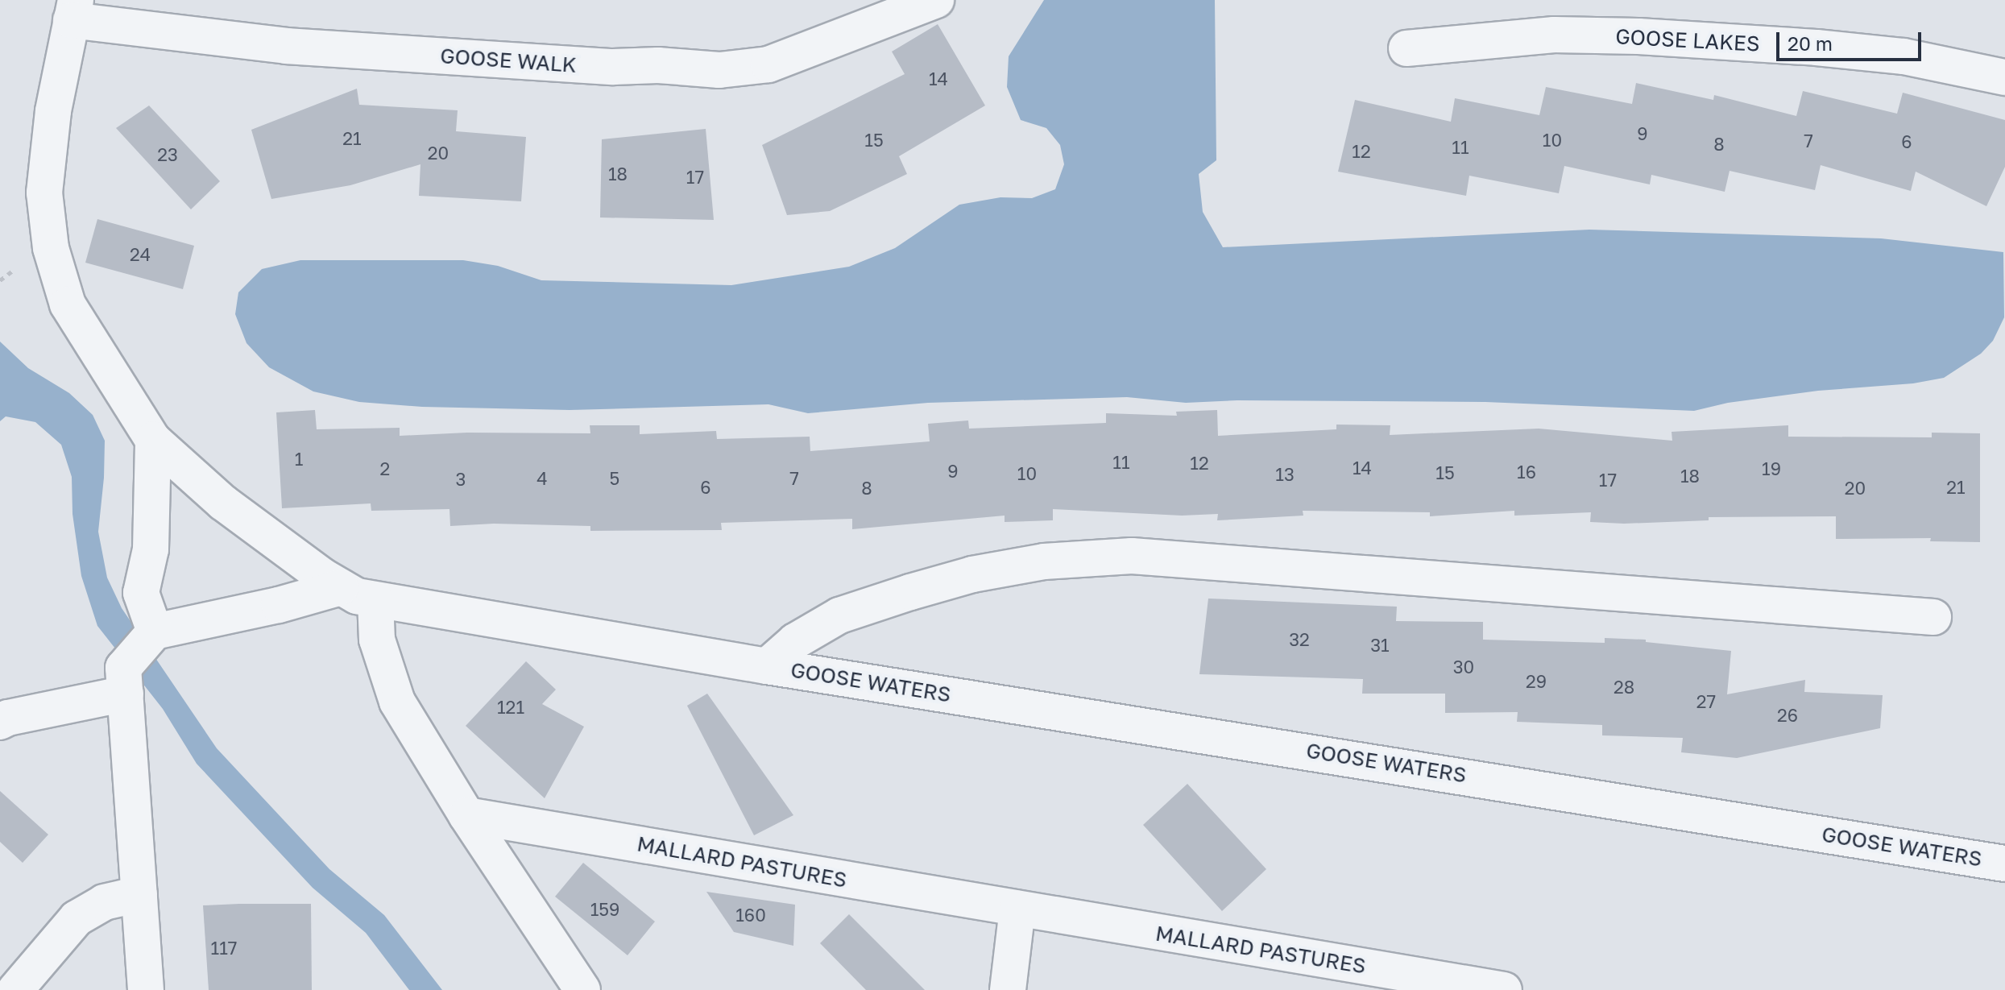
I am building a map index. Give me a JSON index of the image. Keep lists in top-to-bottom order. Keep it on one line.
{"streets":{"street":["GOOSE LAKES","GOOSE WALK","GOOSE WATERS","MALLARD PASTURES"]},"crossings":[["GOOSE WALK","GOOSE WATERS"]],"house_numbers":["14","9","21","15","10","7","6","8","11","12","20","23","18","17","24","1","11","12","14","2","19","9","16","15","10","13","18","4","5","7","3","17","6","21","8","20","32","31","30","29","28","27","121","26","159","160","117"],"scale_bar":"20 m"}
